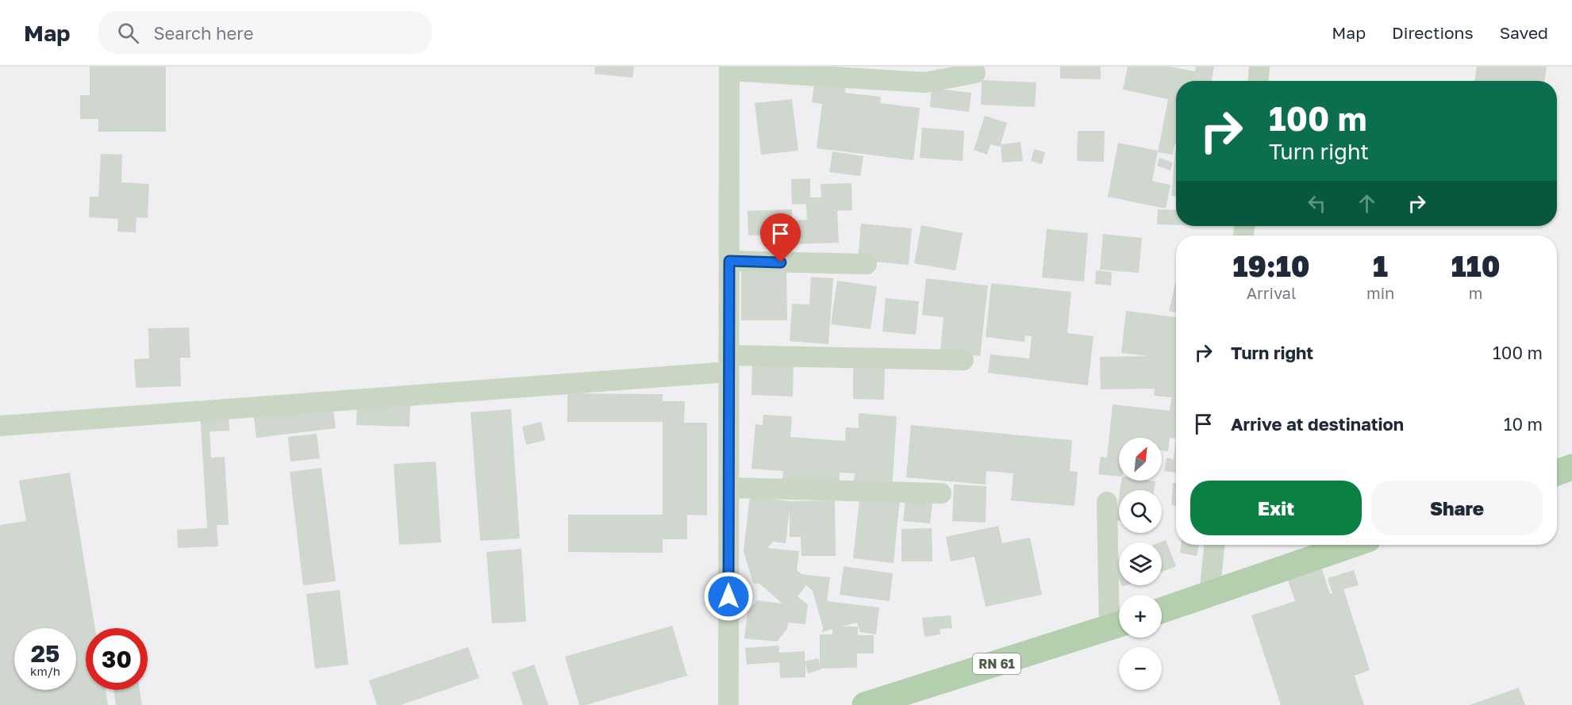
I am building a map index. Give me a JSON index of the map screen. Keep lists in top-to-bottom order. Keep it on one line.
{"streets":{"main road":["RN 61"]},"north":"top right","page":{"header":"Map","search":"Search here","nav":["Map","Directions","Saved"],"turn":["100 m","Turn right"],"eta":["19:10","Arrival","1","min","110","m"],"list":[{"name":"Turn right","value":"100 m"},{"name":"Arrive at destination","value":"10 m"}],"map_buttons":["+","−"],"buttons":["Exit","Share"],"speed":"25 km/h","limit":"30"}}
